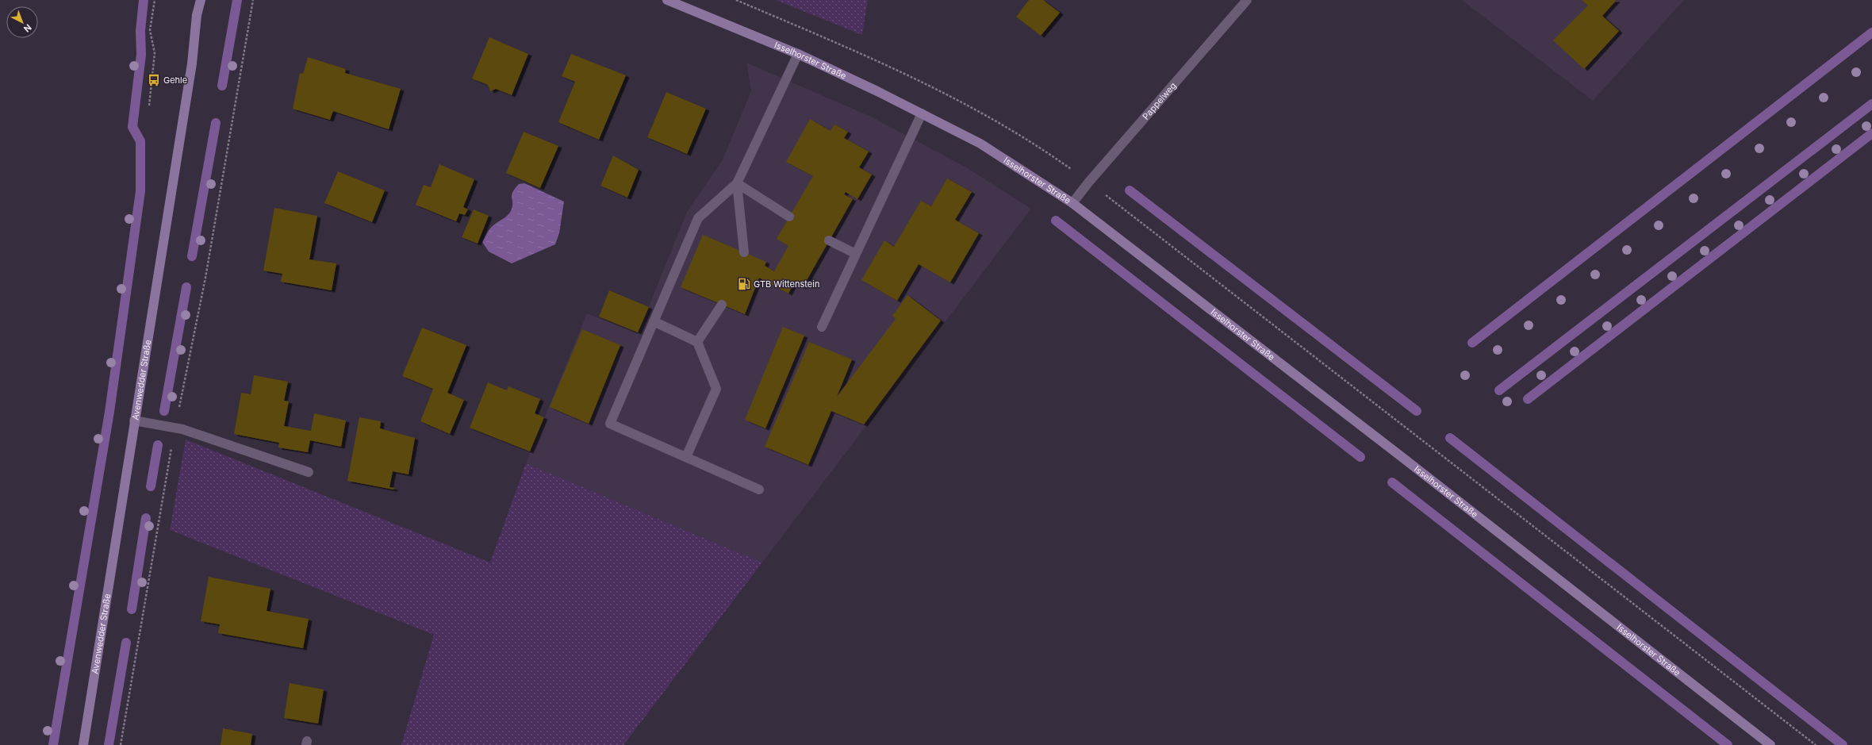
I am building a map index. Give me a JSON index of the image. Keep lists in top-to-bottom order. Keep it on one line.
{"streets":{"street":["Isselhorster Straße","Pappelweg","Avenwedder Straße"]},"crossings":[["Isselhorster Straße","Pappelweg"]],"places":{"bus stop":["Gehle"],"fuel station":["GTB Wittenstein"]},"north":"bottom right"}
